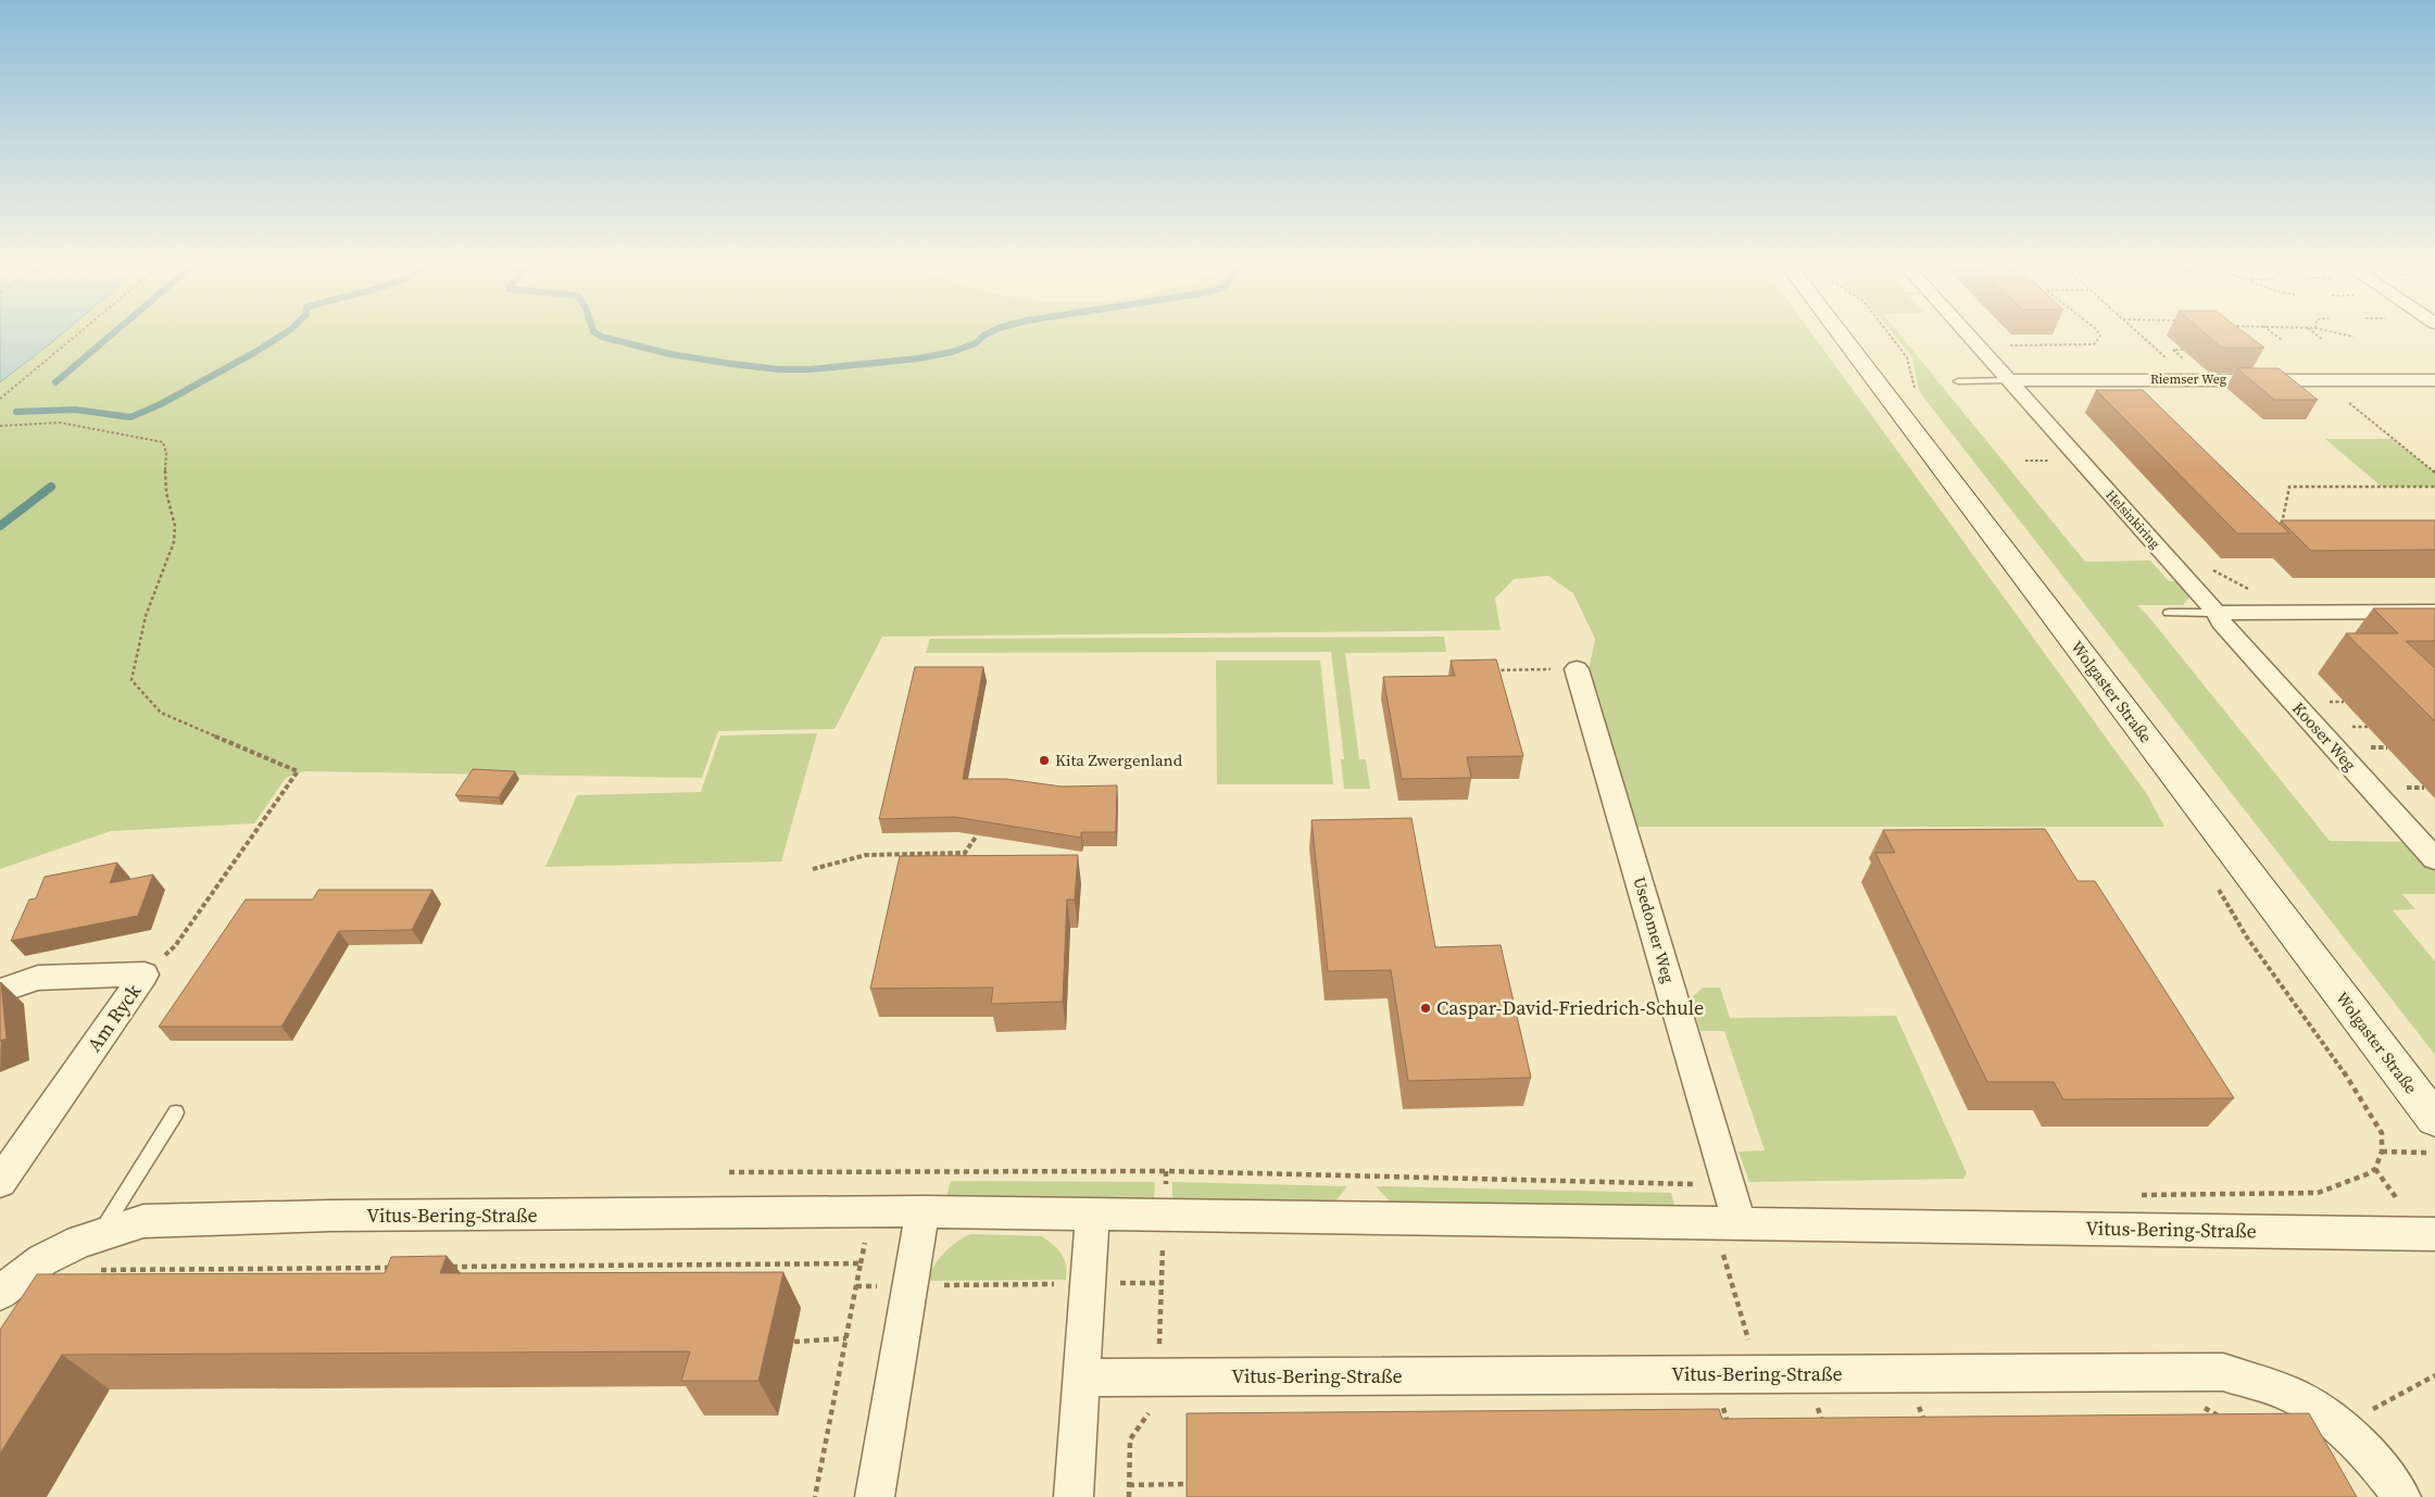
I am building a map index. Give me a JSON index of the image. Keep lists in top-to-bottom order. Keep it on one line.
{"streets":{"main road":["Wolgaster Straße"],"street":["Riemser Weg","Helsinkiring","Kooser Weg","Usedomer Weg","Am Ryck","Vitus-Bering-Straße"]},"crossings":[["Riemser Weg","Helsinkiring"],["Helsinkiring","Kooser Weg"],["Usedomer Weg","Vitus-Bering-Straße"]],"places":["Kita Zwergenland","Caspar-David-Friedrich-Schule"]}
